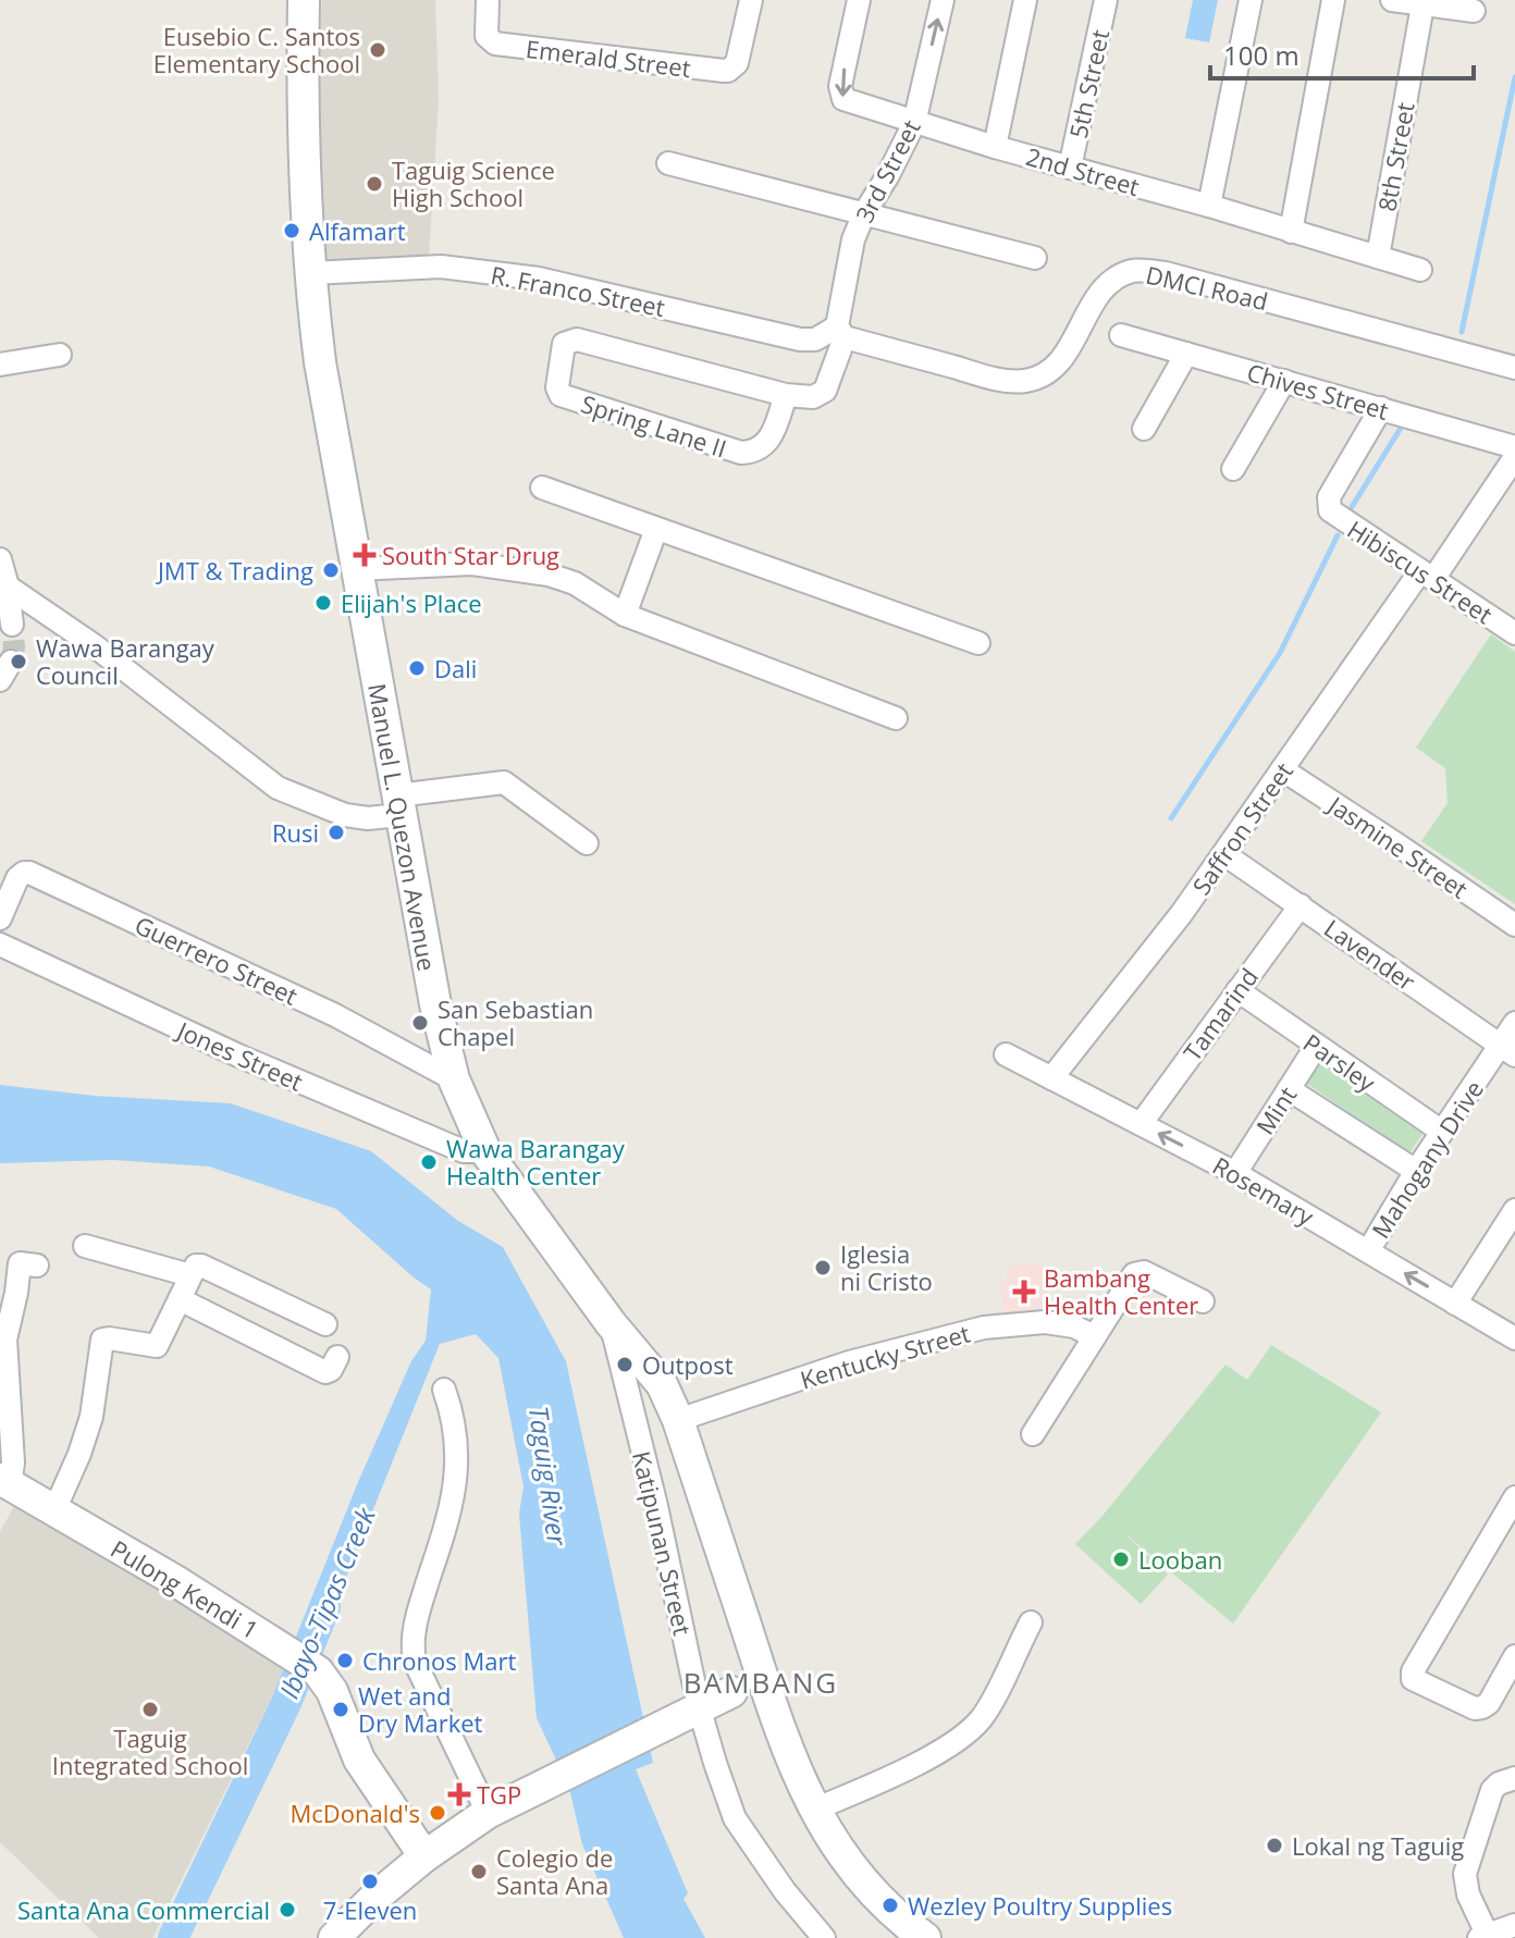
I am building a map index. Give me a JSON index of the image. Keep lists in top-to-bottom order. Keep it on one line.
{"streets":{"main road":["Manuel L. Quezon Avenue","Pulong Kendi 1"],"street":["Emerald Street","5th Street","8th Street","3rd Street","2nd Street","DMCI Road","R. Franco Street","Chives Street","Spring Lane II","Hibiscus Street","Saffron Street","Jasmine Street","Lavender","Guerrero Street","Tamarind","Jones Street","Parsley","Mint","Mahogany Drive","Rosemary","Kentucky Street","Katipunan Street"]},"crossings":[["5th Street","2nd Street"],["8th Street","2nd Street"],["3rd Street","2nd Street"],["3rd Street","DMCI Road"],["3rd Street","R. Franco Street"],["3rd Street","Spring Lane II"],["DMCI Road","R. Franco Street"],["DMCI Road","Spring Lane II"],["R. Franco Street","Spring Lane II"],["R. Franco Street","Manuel L. Quezon Avenue"],["Chives Street","Hibiscus Street"],["Hibiscus Street","Saffron Street"],["Manuel L. Quezon Avenue","Guerrero Street"],["Manuel L. Quezon Avenue","Jones Street"],["Manuel L. Quezon Avenue","Kentucky Street"],["Manuel L. Quezon Avenue","Katipunan Street"],["Saffron Street","Jasmine Street"],["Saffron Street","Lavender"],["Saffron Street","Rosemary"],["Lavender","Tamarind"],["Lavender","Mahogany Drive"],["Tamarind","Parsley"],["Tamarind","Rosemary"],["Parsley","Mint"],["Parsley","Mahogany Drive"],["Mint","Rosemary"],["Mahogany Drive","Rosemary"]],"one_way":["Rosemary"],"districts":["BAMBANG"],"water":["Taguig River","Ibayo-Tipas Creek"],"places":{"other":["Eusebio C. Santos Elementary School","Taguig Science High School","Alfamart","JMT & Trading","Elijah's Place","Wawa Barangay Council","Dali","Rusi","San Sebastian Chapel","Wawa Barangay Health Center","Iglesia ni Cristo","Outpost","Looban","Chronos Mart","Taguig Integrated School","Wet and Dry Market","McDonald's","Lokal ng Taguig","Colegio de Santa Ana","7-Eleven","Wezley Poultry Supplies","Santa Ana Commercial"],"health":["South Star Drug","Bambang Health Center","TGP"]},"scale_bar":"100 m"}
